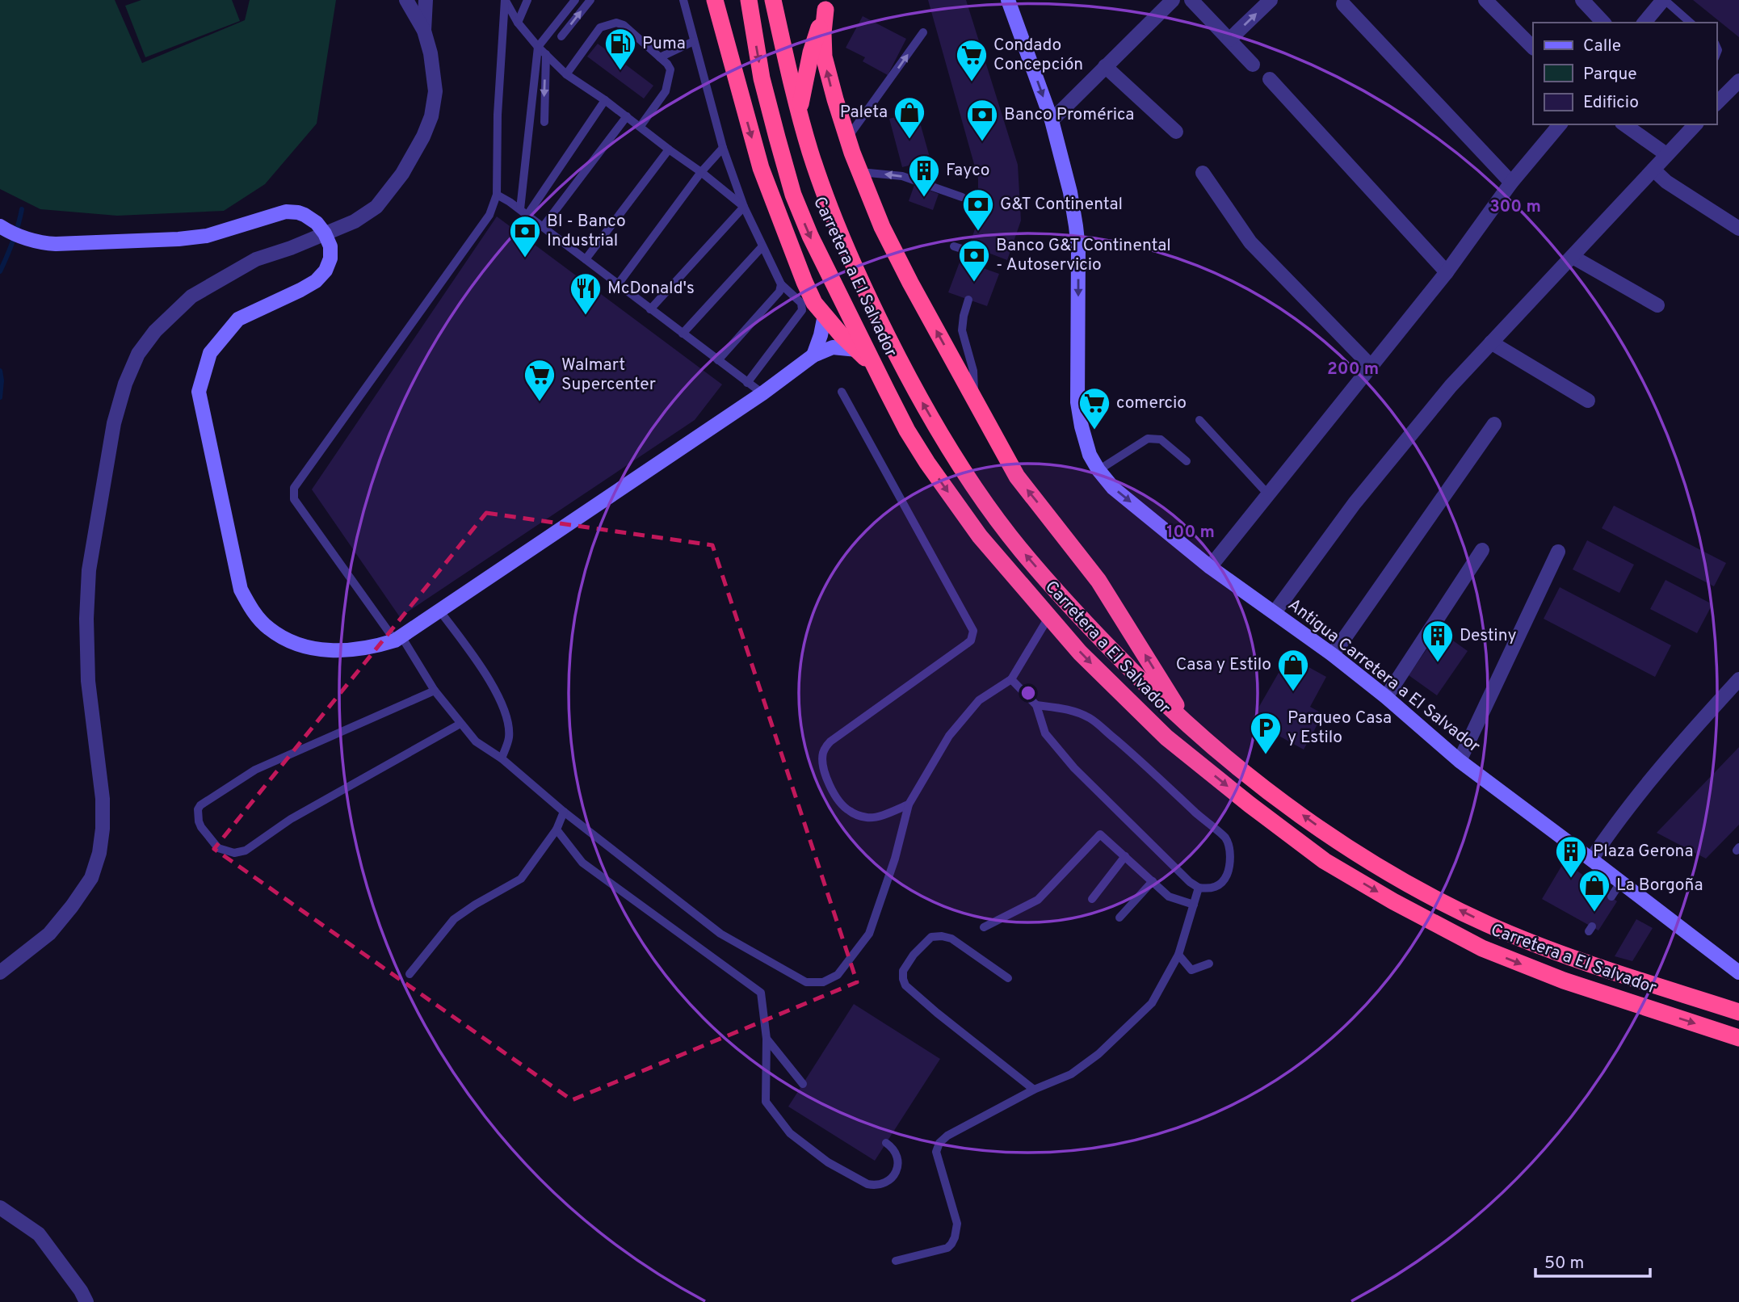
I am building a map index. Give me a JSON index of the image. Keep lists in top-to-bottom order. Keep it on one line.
{"streets":{"highway":["Carretera a El Salvador"],"street":["Antigua Carretera a El Salvador"]},"one_way":["Antigua Carretera a El Salvador"],"places":{"fuel station":["Puma"],"supermarket":["Condado Concepción","Walmart Supercenter","comercio"],"shop":["Paleta","Casa y Estilo","La Borgoña"],"bank":["Banco Promérica","G&T Continental","BI - Banco Industrial","Banco G&T Continental - Autoservicio"],"building":["Fayco","Destiny","Plaza Gerona"],"restaurant":["McDonald's"],"parking":["Parqueo Casa y Estilo"]},"legend":["Calle","Parque","Edificio"],"scale_bar":"50 m","rings":["300 m","200 m","100 m"]}
